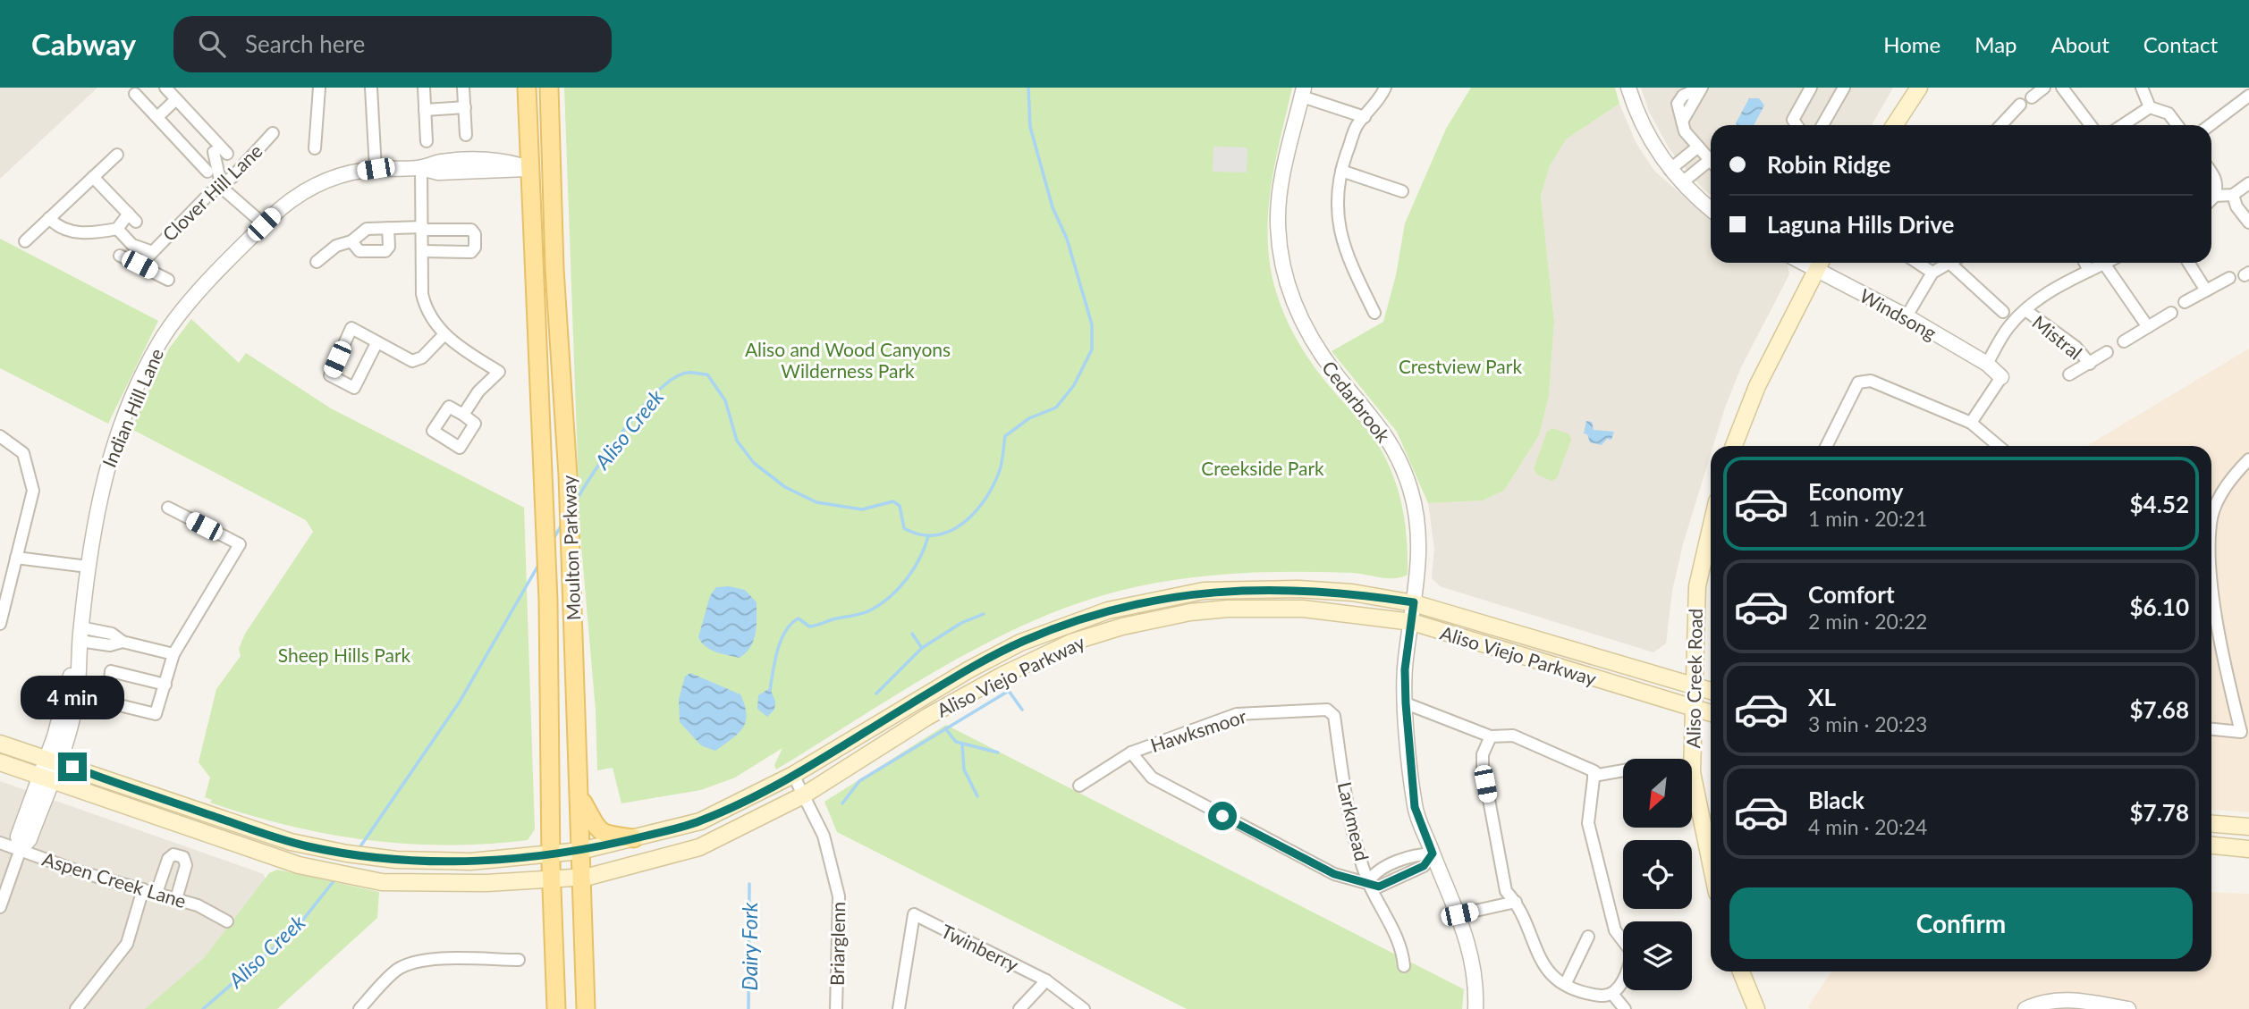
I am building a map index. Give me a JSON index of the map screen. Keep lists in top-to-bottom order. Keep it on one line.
{"streets":{"main road":["Moulton Parkway","Aliso Viejo Parkway","Aliso Creek Road"],"street":["Clover Hill Lane","Windsong","Mistral","Cedarbrook","Indian Hill Lane","Hawksmoor","Larkmead","Aspen Creek Lane","Briarglenn","Twinberry"]},"crossings":[["Cedarbrook","Aliso Viejo Parkway"],["Indian Hill Lane","Moulton Parkway"],["Indian Hill Lane","Aliso Viejo Parkway"],["Indian Hill Lane","Aspen Creek Lane"],["Moulton Parkway","Aliso Viejo Parkway"],["Aliso Viejo Parkway","Aliso Creek Road"],["Aliso Viejo Parkway","Briarglenn"],["Hawksmoor","Larkmead"]],"water":["Aliso Creek","Dairy Fork"],"parks":["Aliso and Wood Canyons Wilderness Park","Crestview Park","Creekside Park","Sheep Hills Park"],"north":"bottom left","page":{"header":"Cabway","search":"Search here","nav":["Home","Map","About","Contact"],"banner":["Robin Ridge","Laguna Hills Drive"],"list":[{"name":"Economy","note":"1 min · 20:21","value":"$4.52"},{"name":"Comfort","note":"2 min · 20:22","value":"$6.10"},{"name":"XL","note":"3 min · 20:23","value":"$7.68"},{"name":"Black","note":"4 min · 20:24","value":"$7.78"}],"bubble":"4 min","buttons":"Confirm"}}
